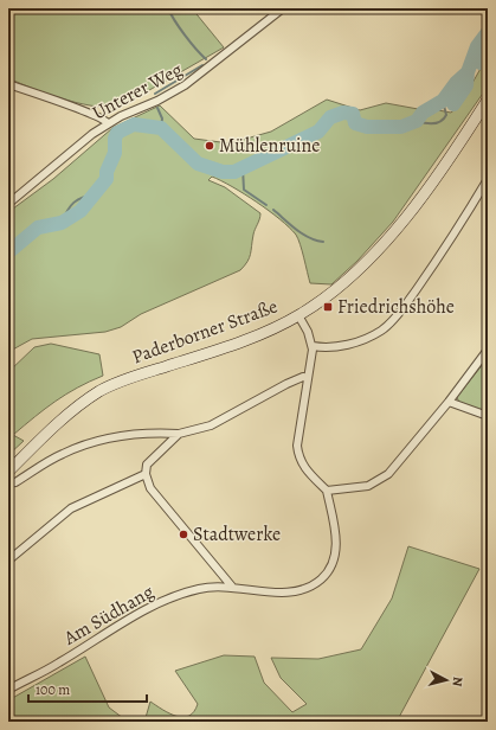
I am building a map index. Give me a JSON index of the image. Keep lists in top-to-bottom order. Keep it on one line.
{"streets":{"main road":["Paderborner Straße"],"street":["Unterer Weg","Am Südhang"]},"places":{"other":["Mühlenruine","Stadtwerke"],"transit":["Friedrichshöhe"]},"scale_bar":"100 m","north":"right"}
